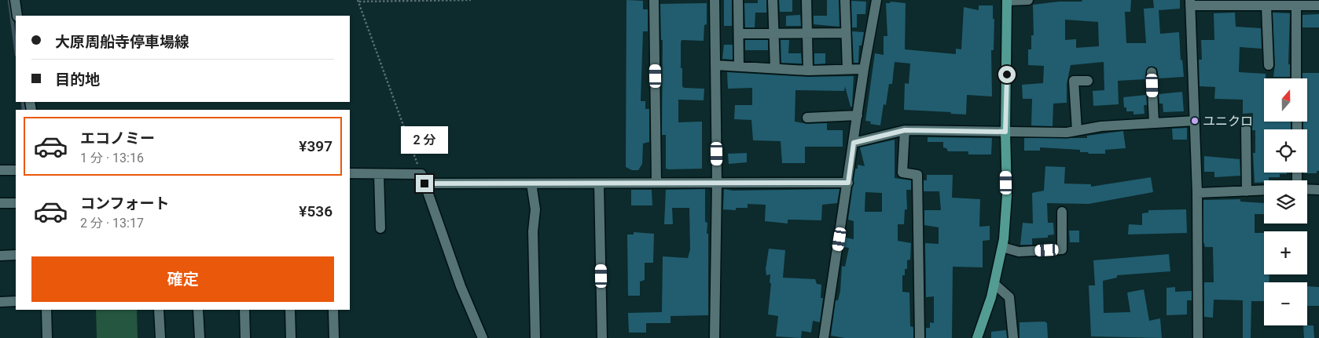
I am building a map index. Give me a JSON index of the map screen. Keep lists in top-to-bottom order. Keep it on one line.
{"places":["ユニクロ"],"north":"top","page":{"banner":["大原周船寺停車場線","目的地"],"map_buttons":["+","−"],"list":[{"name":"エコノミー","note":"1 分 · 13:16","value":"¥397"},{"name":"コンフォート","note":"2 分 · 13:17","value":"¥536"}],"bubble":"2 分","buttons":"確定"}}
